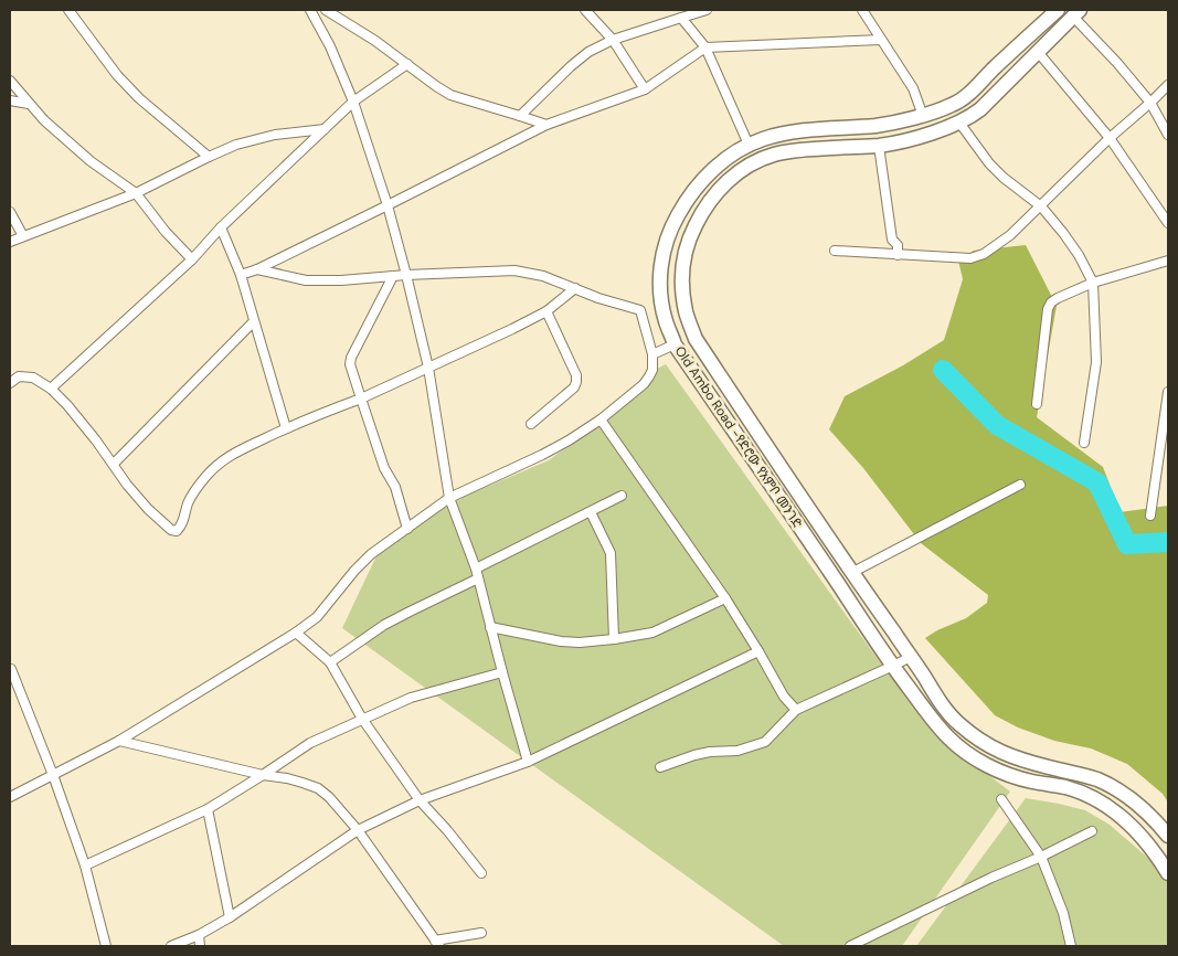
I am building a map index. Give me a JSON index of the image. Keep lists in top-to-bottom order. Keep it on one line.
{"streets":{"main road":["Old Ambo Road -የድሮው የአምቦ መንገድ"]}}
